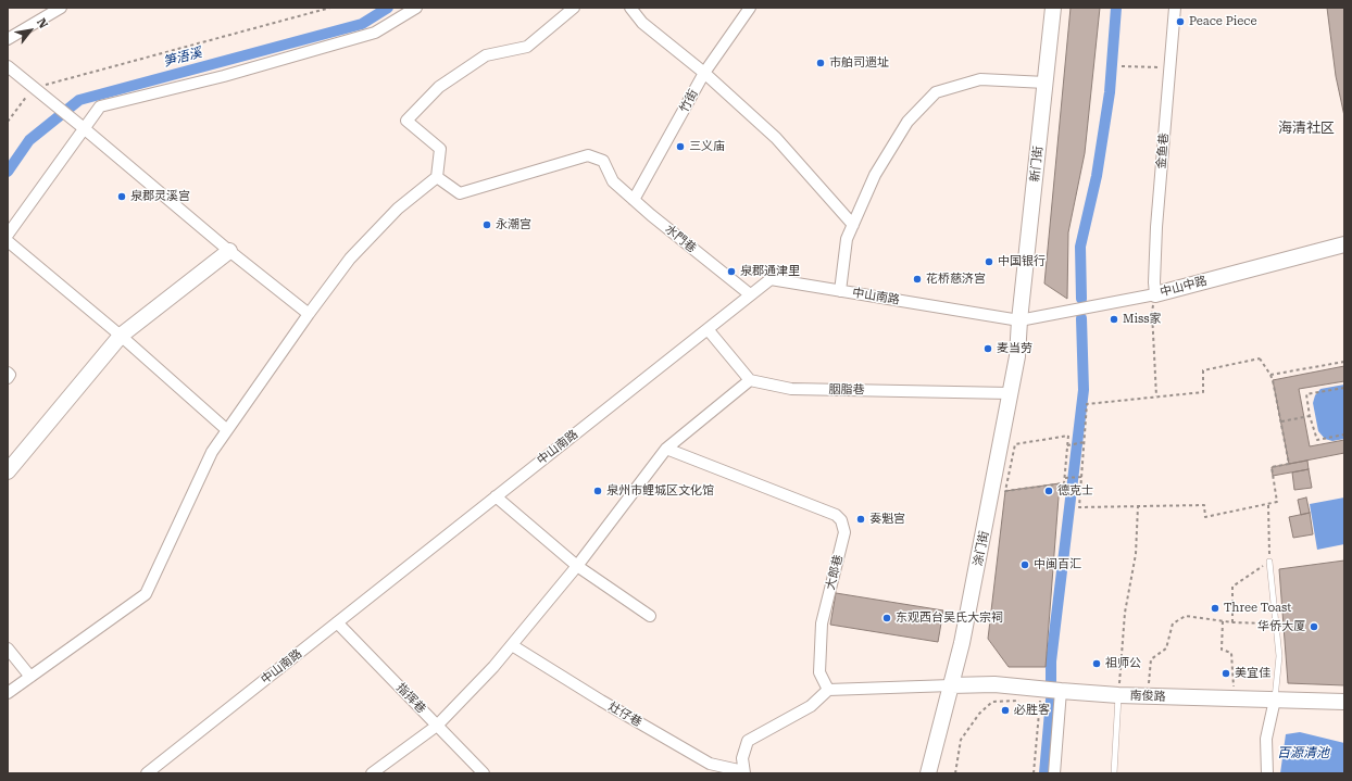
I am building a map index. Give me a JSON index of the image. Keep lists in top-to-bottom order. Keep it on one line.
{"streets":{"main road":["新门街","中山中路","涂门街","南俊路"],"street":["竹街","金鱼巷","水門巷","中山南路","胭脂巷","大郎巷","指挥巷","灶仔巷"]},"crossings":[["竹街","水門巷"],["金鱼巷","中山中路"],["新门街","中山中路"],["新门街","中山南路"],["新门街","涂门街"],["水門巷","中山南路"],["中山中路","中山南路"],["中山中路","涂门街"],["中山南路","涂门街"],["中山南路","指挥巷"],["胭脂巷","涂门街"],["涂门街","南俊路"]],"districts":["海清社区"],"water":["笋浯溪","百源清池"],"places":["Peace Piece","市舶司遗址","三义庙","泉郡灵溪宫","永潮宫","中国银行","泉郡通津里","花桥慈济宫","Miss家","麦当劳","泉州市鲤城区文化馆","德克士","奏魁宫","中闽百汇","Three Toast","东观西台吴氏大宗祠","华侨大厦","祖师公","美宜佳","必胜客"],"north":"top right"}
